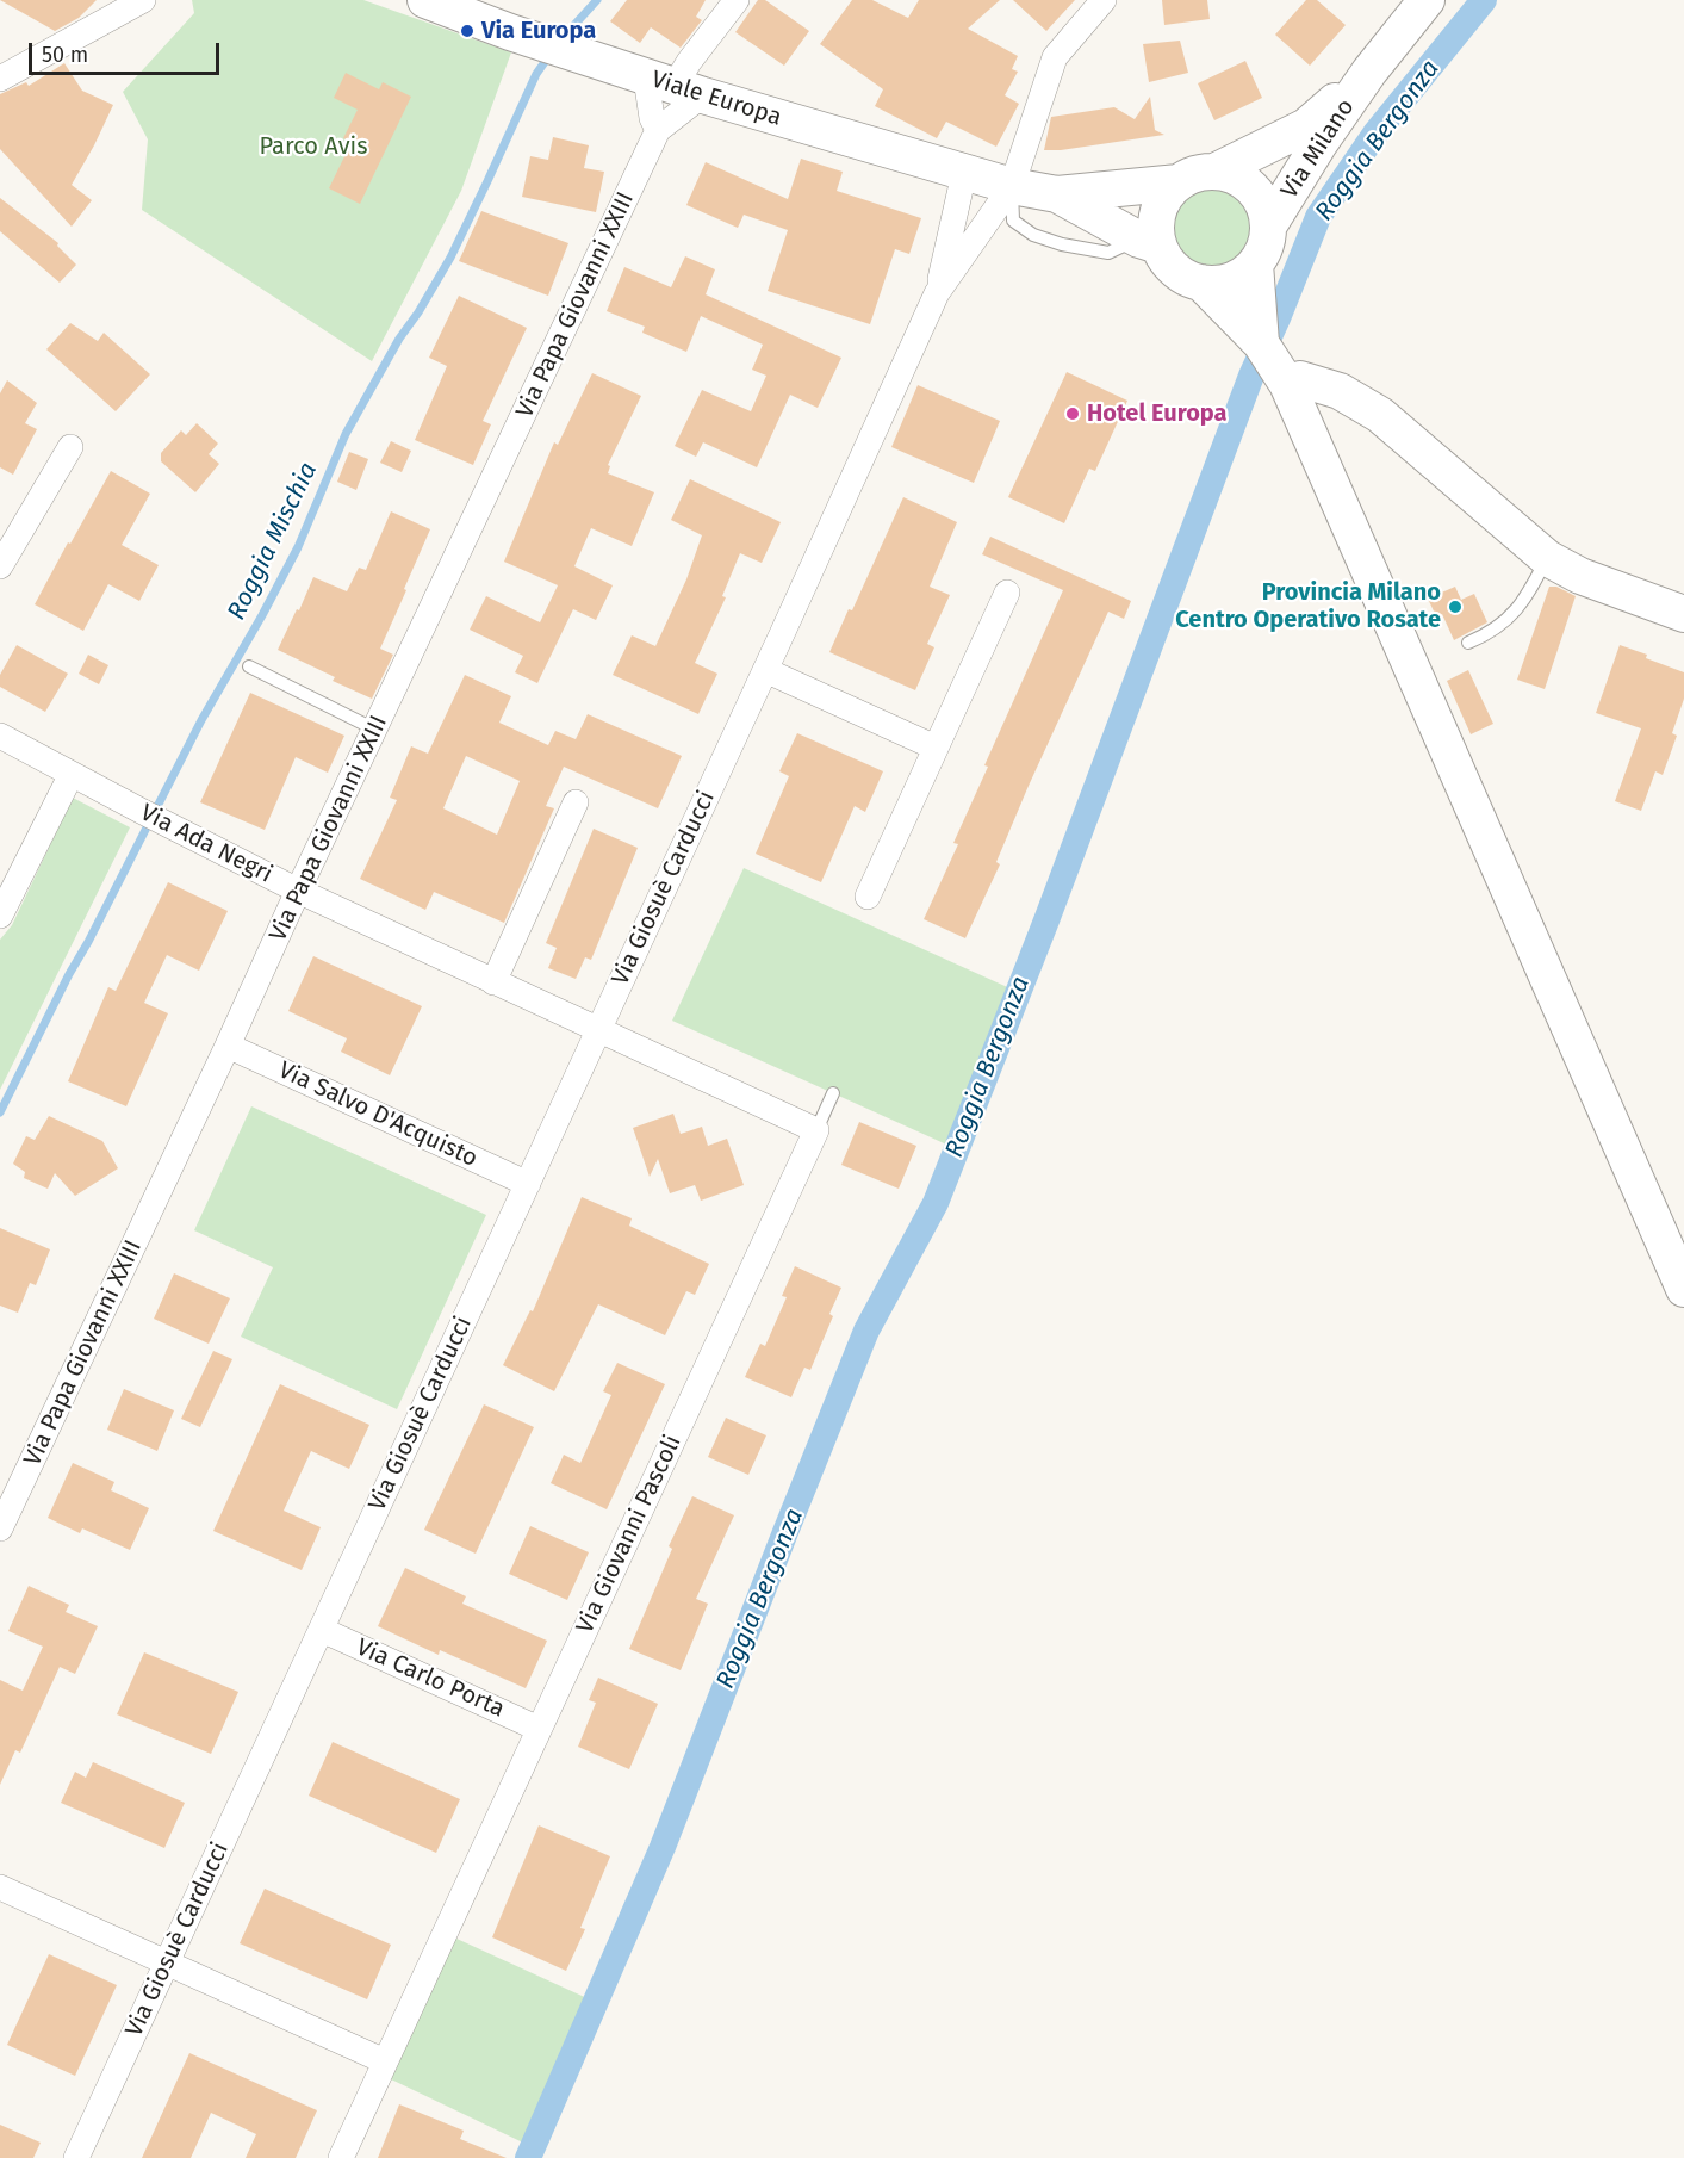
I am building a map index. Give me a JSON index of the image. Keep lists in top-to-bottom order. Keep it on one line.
{"streets":{"street":["Viale Europa","Via Milano","Via Papa Giovanni XXIII","Via Ada Negri","Via Giosuè Carducci","Via Salvo D'Acquisto","Via Giovanni Pascoli","Via Carlo Porta"]},"crossings":[["Viale Europa","Via Milano"],["Viale Europa","Via Giosuè Carducci"],["Via Papa Giovanni XXIII","Via Ada Negri"],["Via Papa Giovanni XXIII","Via Salvo D'Acquisto"],["Via Ada Negri","Via Giosuè Carducci"],["Via Giosuè Carducci","Via Salvo D'Acquisto"],["Via Giosuè Carducci","Via Carlo Porta"],["Via Giovanni Pascoli","Via Carlo Porta"]],"water":["Roggia Bergonza","Roggia Mischia"],"parks":["Parco Avis"],"places":["Via Europa","Hotel Europa","Provincia Milano Centro Operativo Rosate"],"scale_bar":"50 m"}
